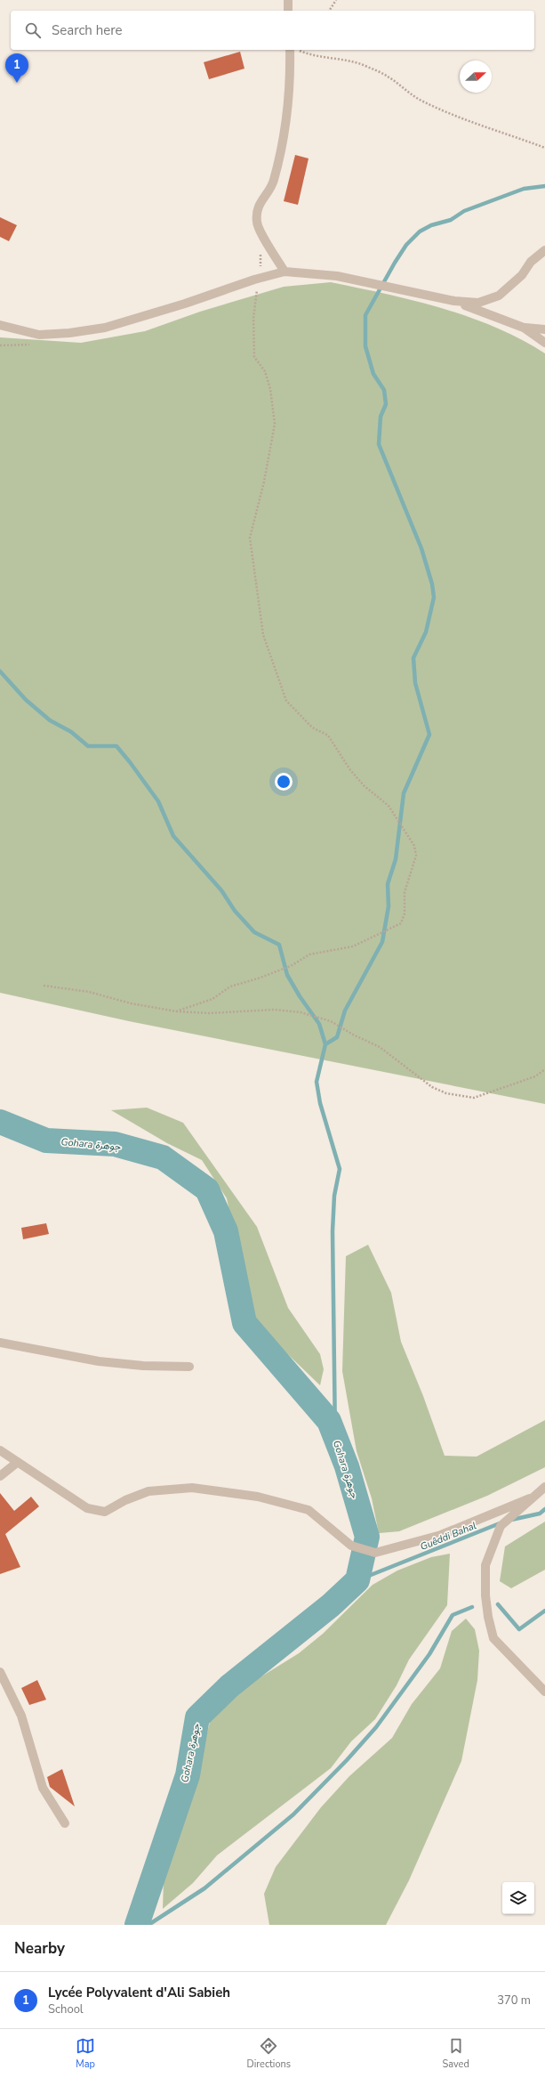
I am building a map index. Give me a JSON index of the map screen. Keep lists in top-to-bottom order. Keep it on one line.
{"water":["Gohara جوهرة","Guêddi Bahal"],"north":"right","page":{"search":"Search here","pins":"1","heading":"Nearby","list":[{"mark":"1","name":"Lycée Polyvalent d'Ali Sabieh","note":"School","value":"370 m"}],"nav":["Map","Directions","Saved"]}}
